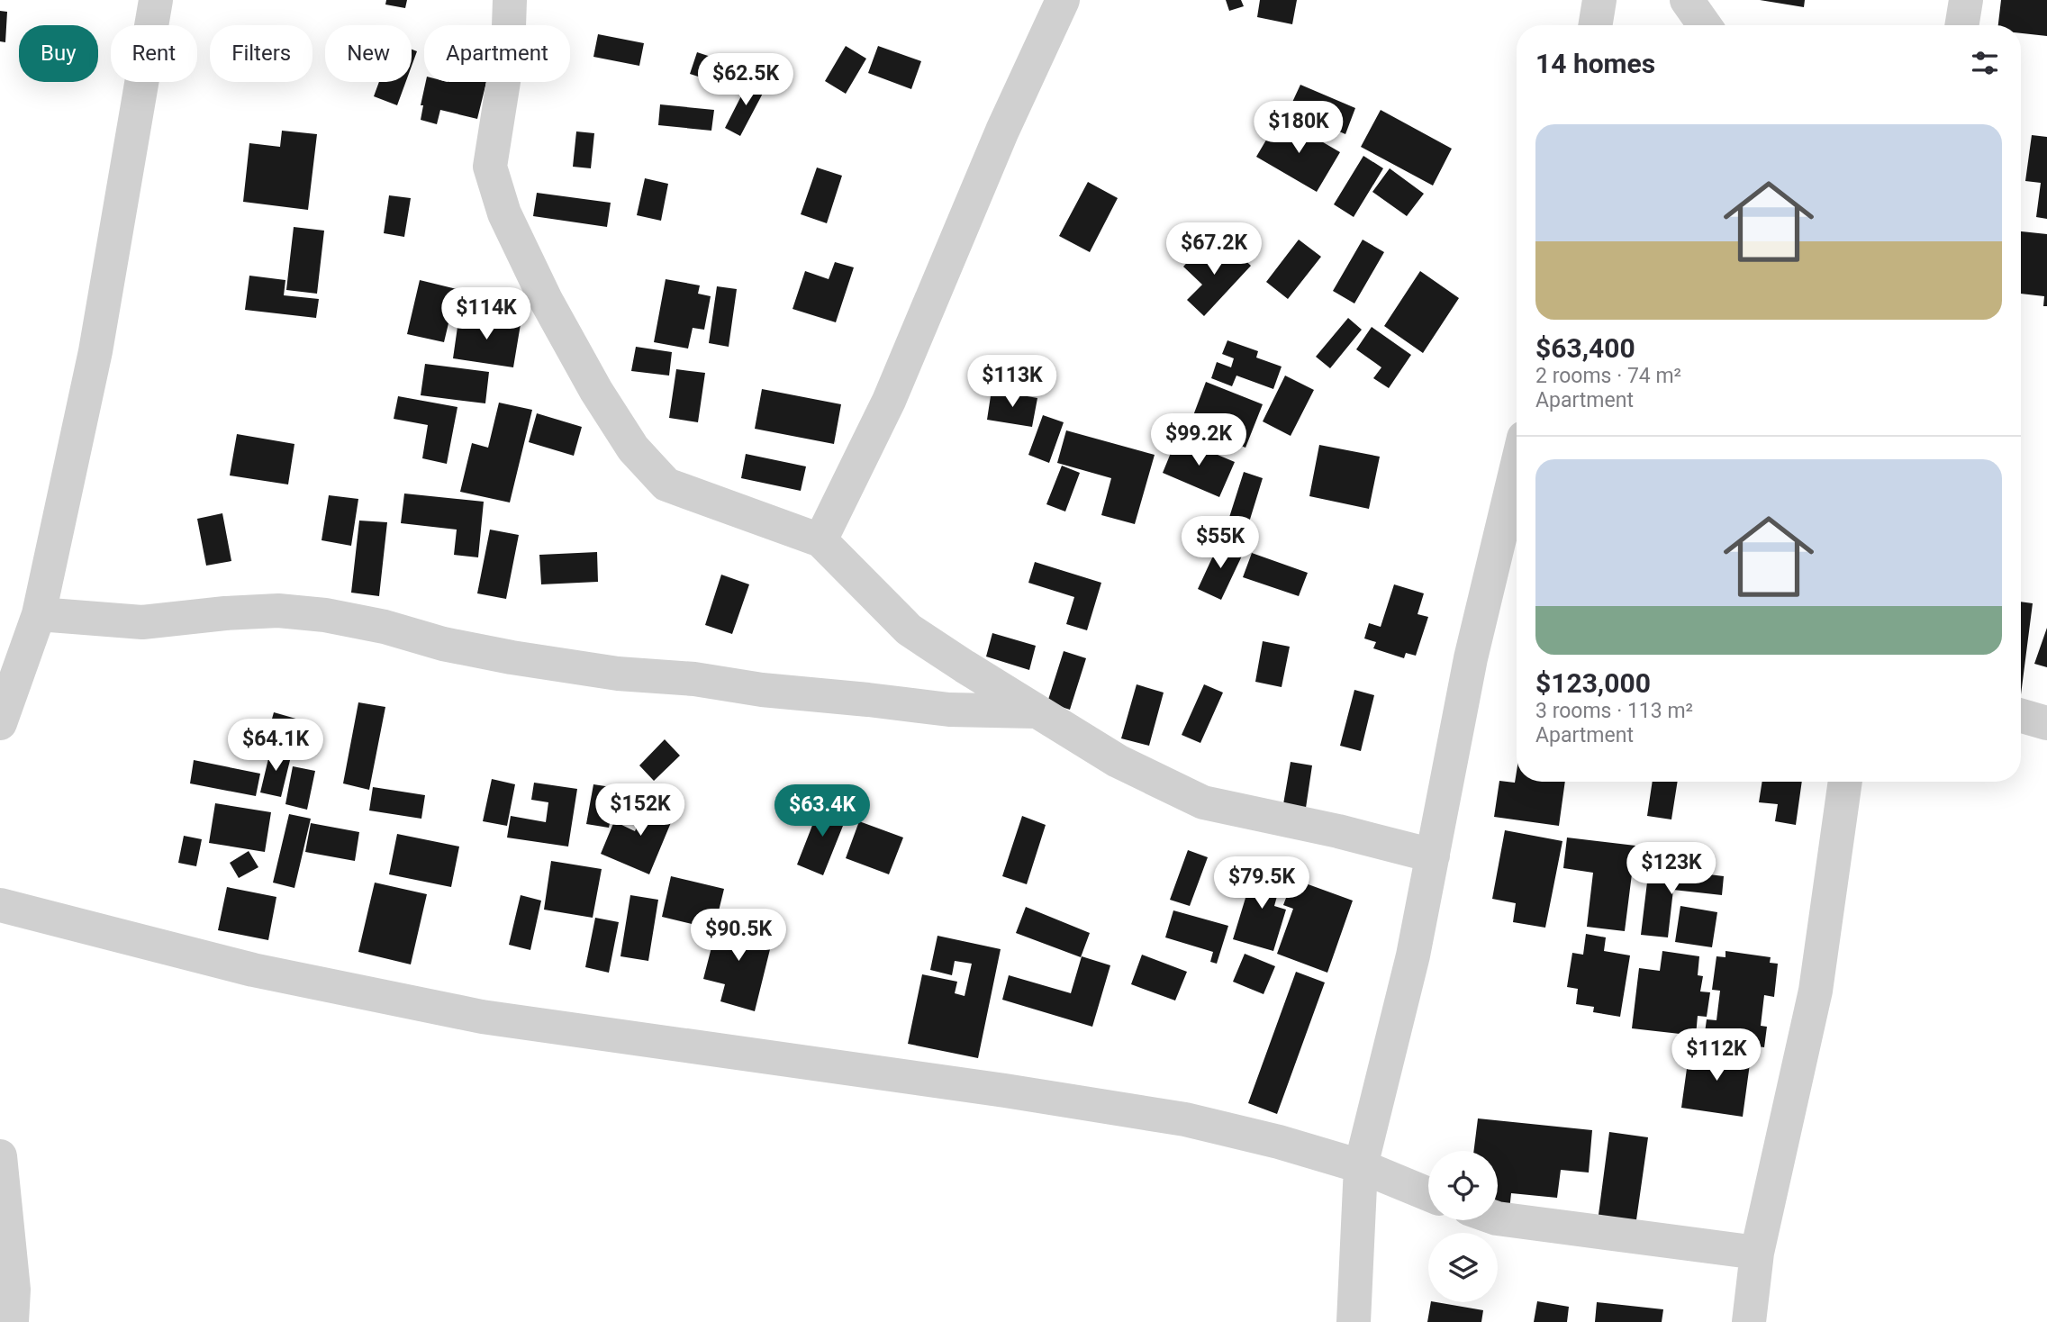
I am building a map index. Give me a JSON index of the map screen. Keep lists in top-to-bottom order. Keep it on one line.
{"page":{"chip":["Buy","Rent","Filters","New","Apartment"],"heading":"14 homes","price":["$62.5K","$180K","$67.2K","$114K","$113K","$99.2K","$55K","$64.1K","$152K","$63.4K","$123K","$79.5K","$90.5K","$112K"],"list":[{"name":"$63,400","note":"2 rooms · 74 m² · Apartment"},{"name":"$123,000","note":"3 rooms · 113 m² · Apartment"}]}}
